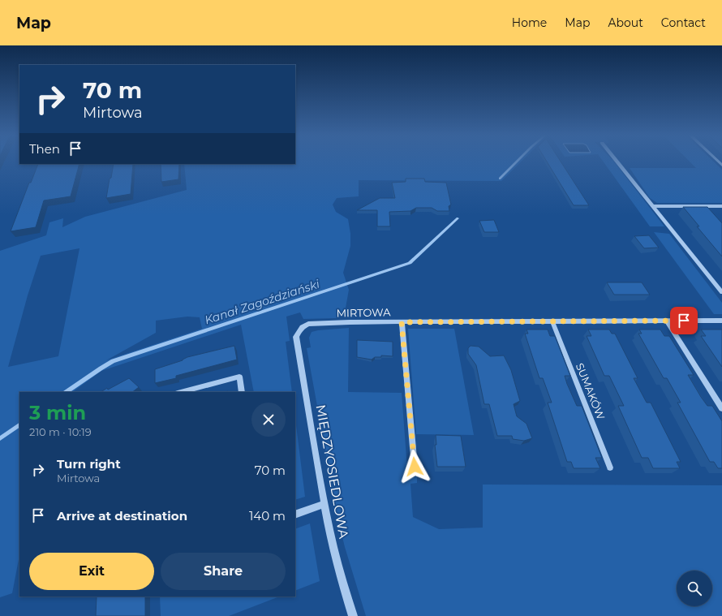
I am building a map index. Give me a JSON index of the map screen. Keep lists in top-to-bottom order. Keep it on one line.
{"streets":{"street":["MIRTOWA","SUMAKÓW","MIĘDZYOSIEDLOWA"]},"crossings":[["MIRTOWA","SUMAKÓW"],["MIRTOWA","MIĘDZYOSIEDLOWA"]],"water":["Kanał Zagoździański"],"page":{"header":"Map","nav":["Home","Map","About","Contact"],"turn":["70 m","Mirtowa"],"then":"Then","heading":["3 min","210 m · 10:19"],"list":[{"name":"Turn right","note":"Mirtowa","value":"70 m"},{"name":"Arrive at destination","value":"140 m"}],"buttons":["Exit","Share"]}}
